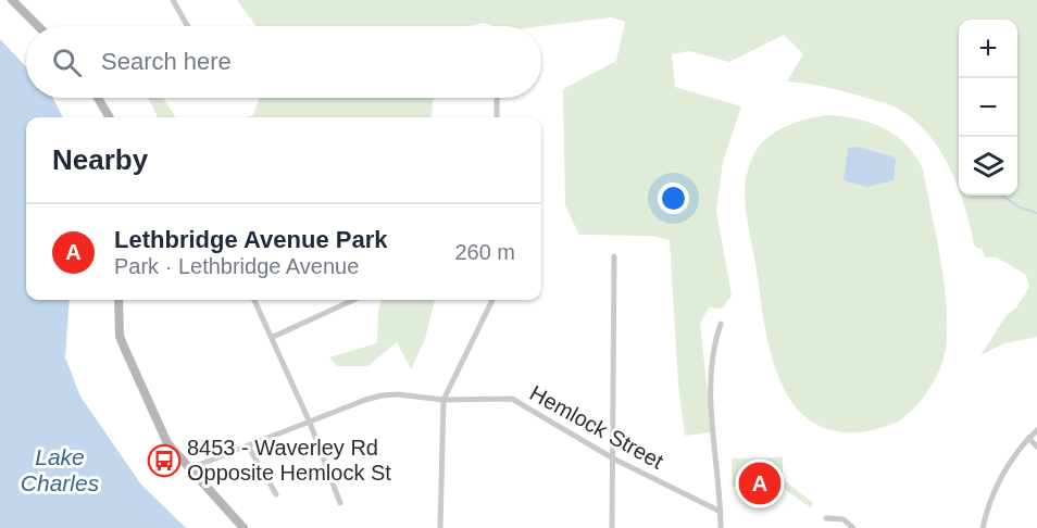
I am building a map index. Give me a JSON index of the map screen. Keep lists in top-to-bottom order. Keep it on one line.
{"streets":{"street":["Hemlock Street"]},"water":["Lake Charles"],"places":{"bus stop":["8453 - Waverley Rd Opposite Hemlock St"]},"page":{"map_buttons":["+","−"],"search":"Search here","heading":"Nearby","list":[{"mark":"A","name":"Lethbridge Avenue Park","note":"Park · Lethbridge Avenue","value":"260 m"}],"pins":"A"}}
